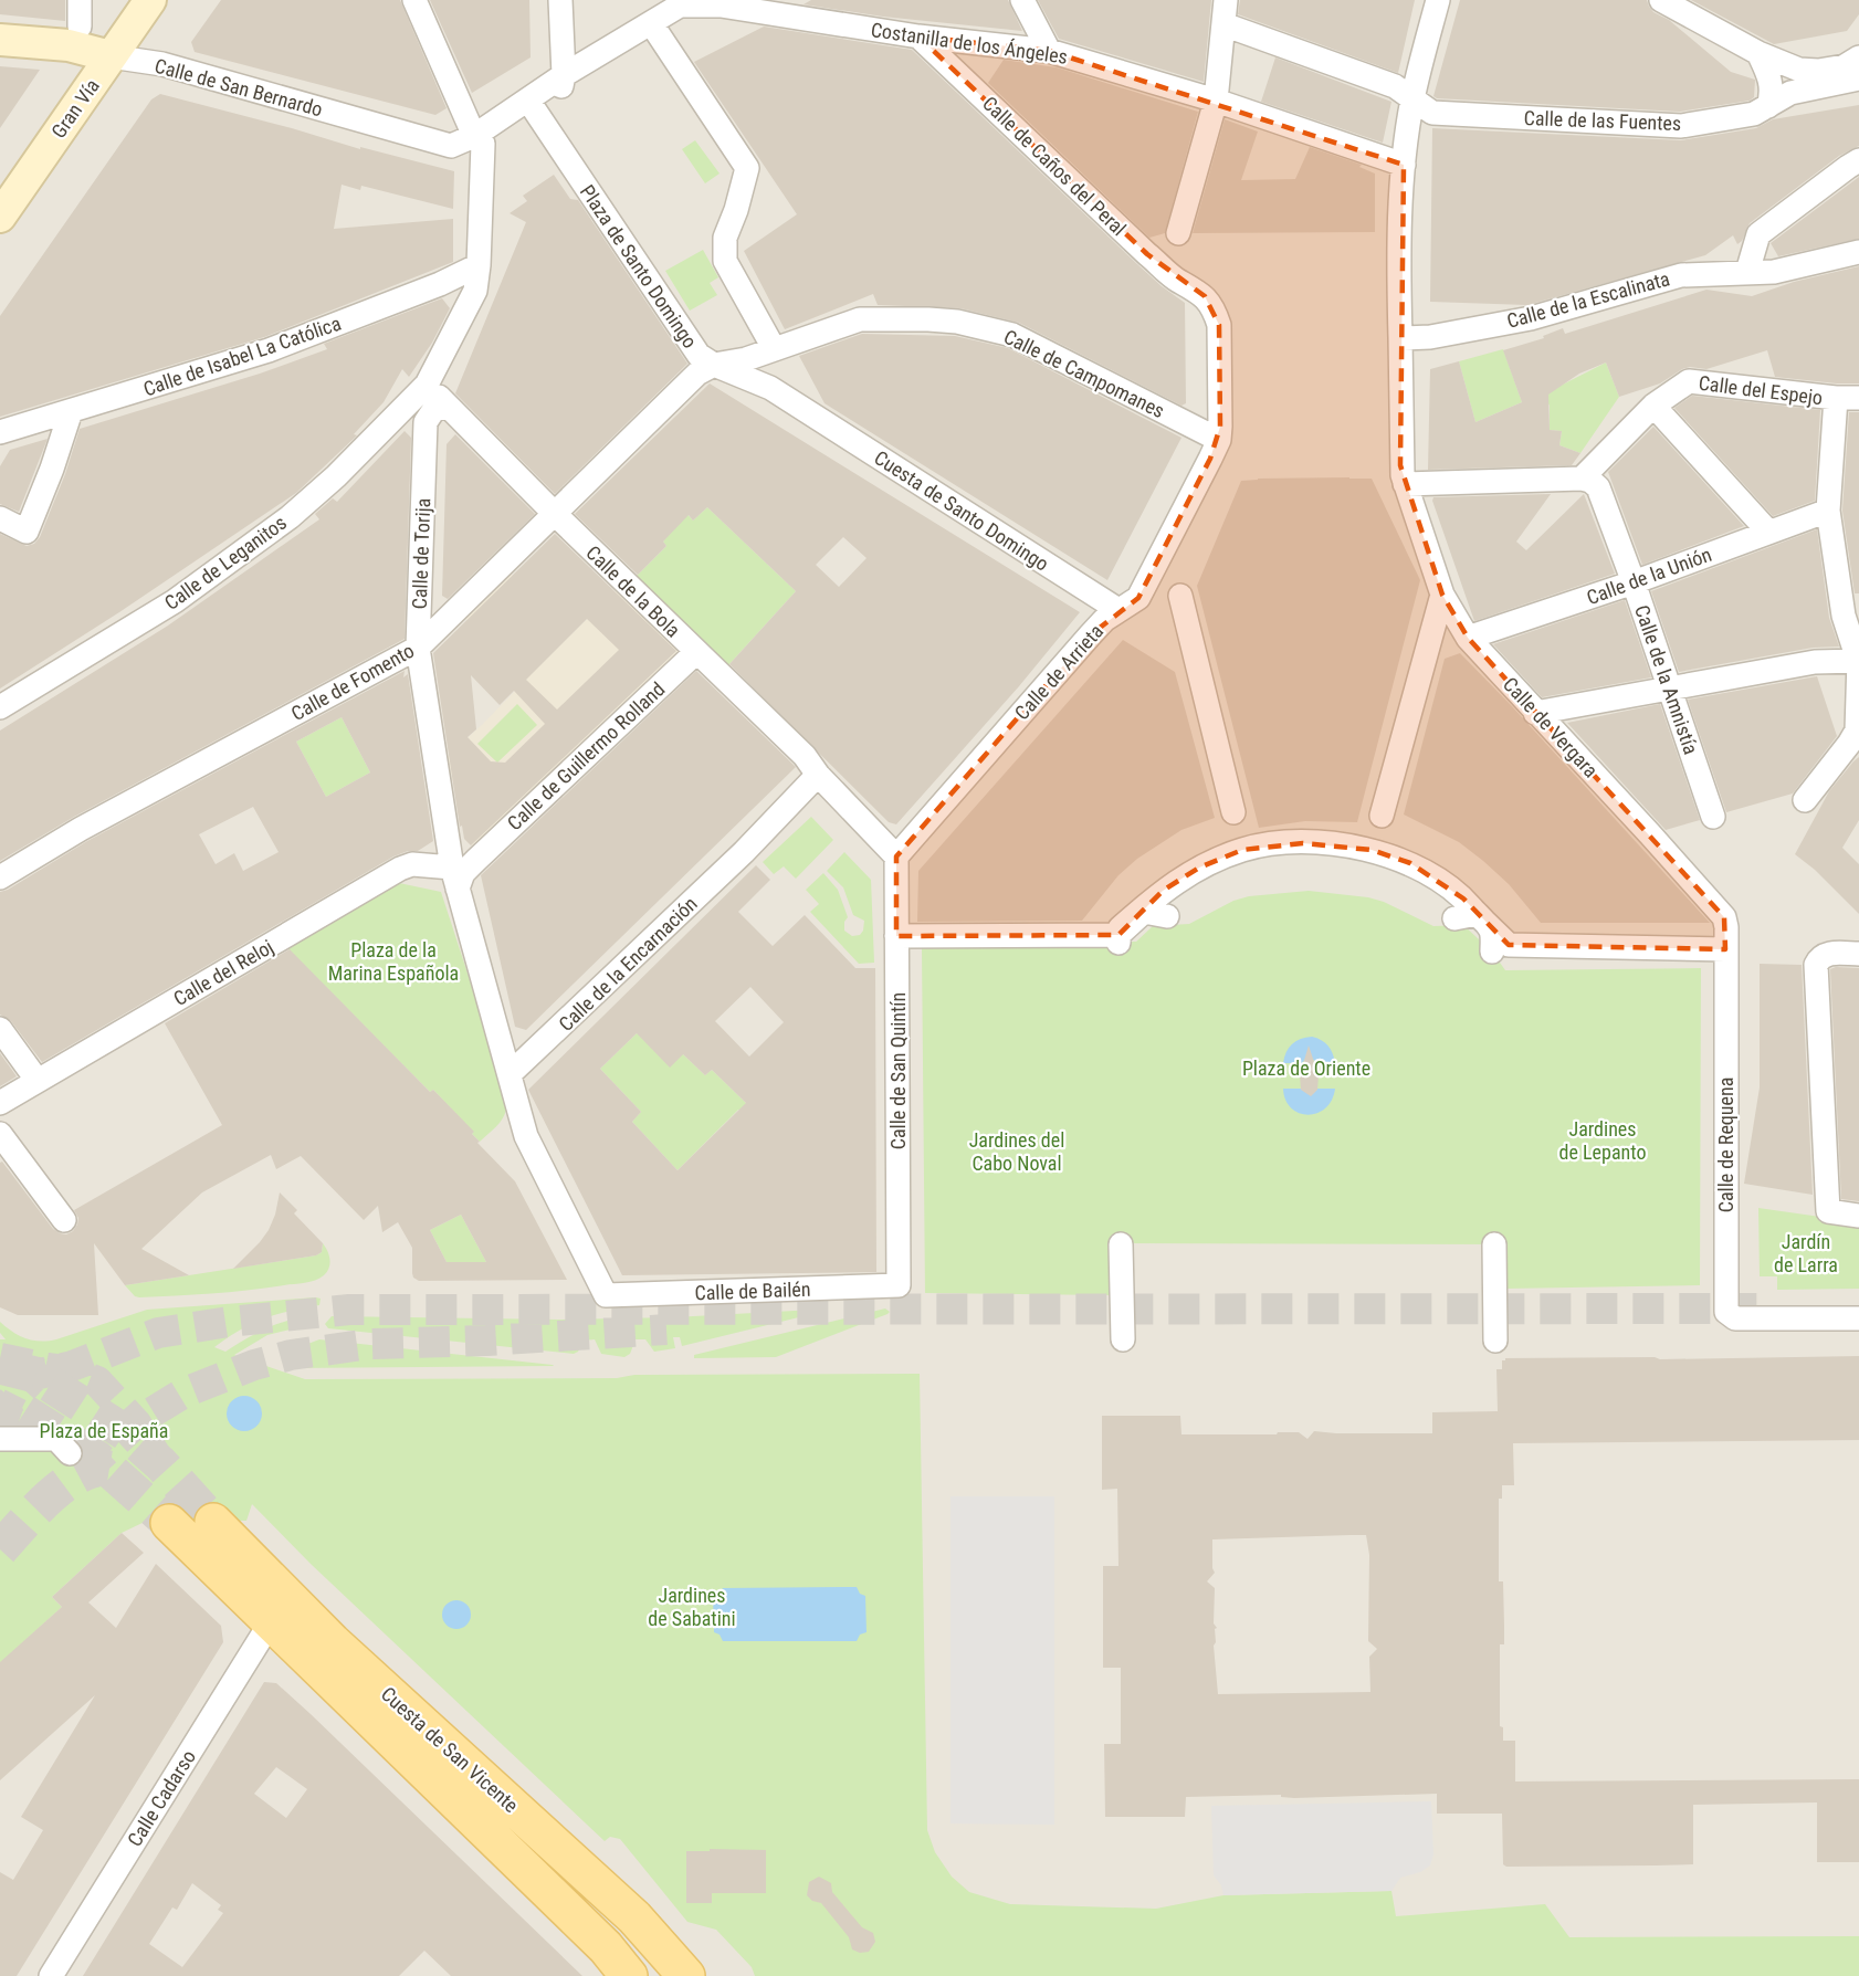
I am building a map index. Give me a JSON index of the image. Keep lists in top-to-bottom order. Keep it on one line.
{"streets":{"main road":["Cuesta de San Vicente"],"street":["Costanilla de los Ángeles","Calle de San Bernardo","Gran Vía","Calle de las Fuentes","Calle de Caños del Peral","Plaza de Santo Domingo","Calle de la Escalinata","Calle de Isabel La Católica","Calle de Campomanes","Calle del Espejo","Cuesta de Santo Domingo","Calle de Torija","Calle de Leganitos","Calle de la Unión","Calle de la Bola","Calle de Arrieta","Calle de la Amnistía","Calle de Fomento","Calle de Vergara","Calle de Guillermo Rolland","Calle de la Encarnación","Calle del Reloj","Calle de San Quintín","Calle de Requena","Calle de Bailén","Calle Cadarso"]},"crossings":[["Costanilla de los Ángeles","Calle de Caños del Peral"],["Costanilla de los Ángeles","Calle de Vergara"],["Calle de San Bernardo","Gran Vía"],["Calle de las Fuentes","Calle de Vergara"],["Calle de Caños del Peral","Calle de Campomanes"],["Calle de Caños del Peral","Calle de Arrieta"],["Plaza de Santo Domingo","Calle de Campomanes"],["Plaza de Santo Domingo","Cuesta de Santo Domingo"],["Plaza de Santo Domingo","Calle de Fomento"],["Calle de la Escalinata","Calle de Vergara"],["Calle de Campomanes","Calle de Arrieta"],["Calle de Campomanes","Calle de Fomento"],["Calle del Espejo","Calle de la Amnistía"],["Cuesta de Santo Domingo","Calle de Arrieta"],["Calle de Torija","Calle de Fomento"],["Calle de Torija","Calle de Guillermo Rolland"],["Calle de Torija","Calle del Reloj"],["Calle de Leganitos","Calle de la Bola"],["Calle de la Unión","Calle de la Amnistía"],["Calle de la Unión","Calle de Vergara"],["Calle de la Bola","Calle de Arrieta"],["Calle de la Bola","Calle de Fomento"],["Calle de la Bola","Calle de Guillermo Rolland"],["Calle de la Bola","Calle de la Encarnación"],["Calle de la Bola","Calle de San Quintín"],["Calle de Arrieta","Calle de San Quintín"],["Calle de Vergara","Calle de Requena"],["Calle de Guillermo Rolland","Calle del Reloj"],["Calle de la Encarnación","Calle de Bailén"],["Calle de San Quintín","Calle de Bailén"],["Cuesta de San Vicente","Calle Cadarso"]],"parks":["Plaza de la Marina Española","Plaza de Oriente","Jardines de Lepanto","Jardines del Cabo Noval","Jardín de Larra","Plaza de España","Jardines de Sabatini"]}
